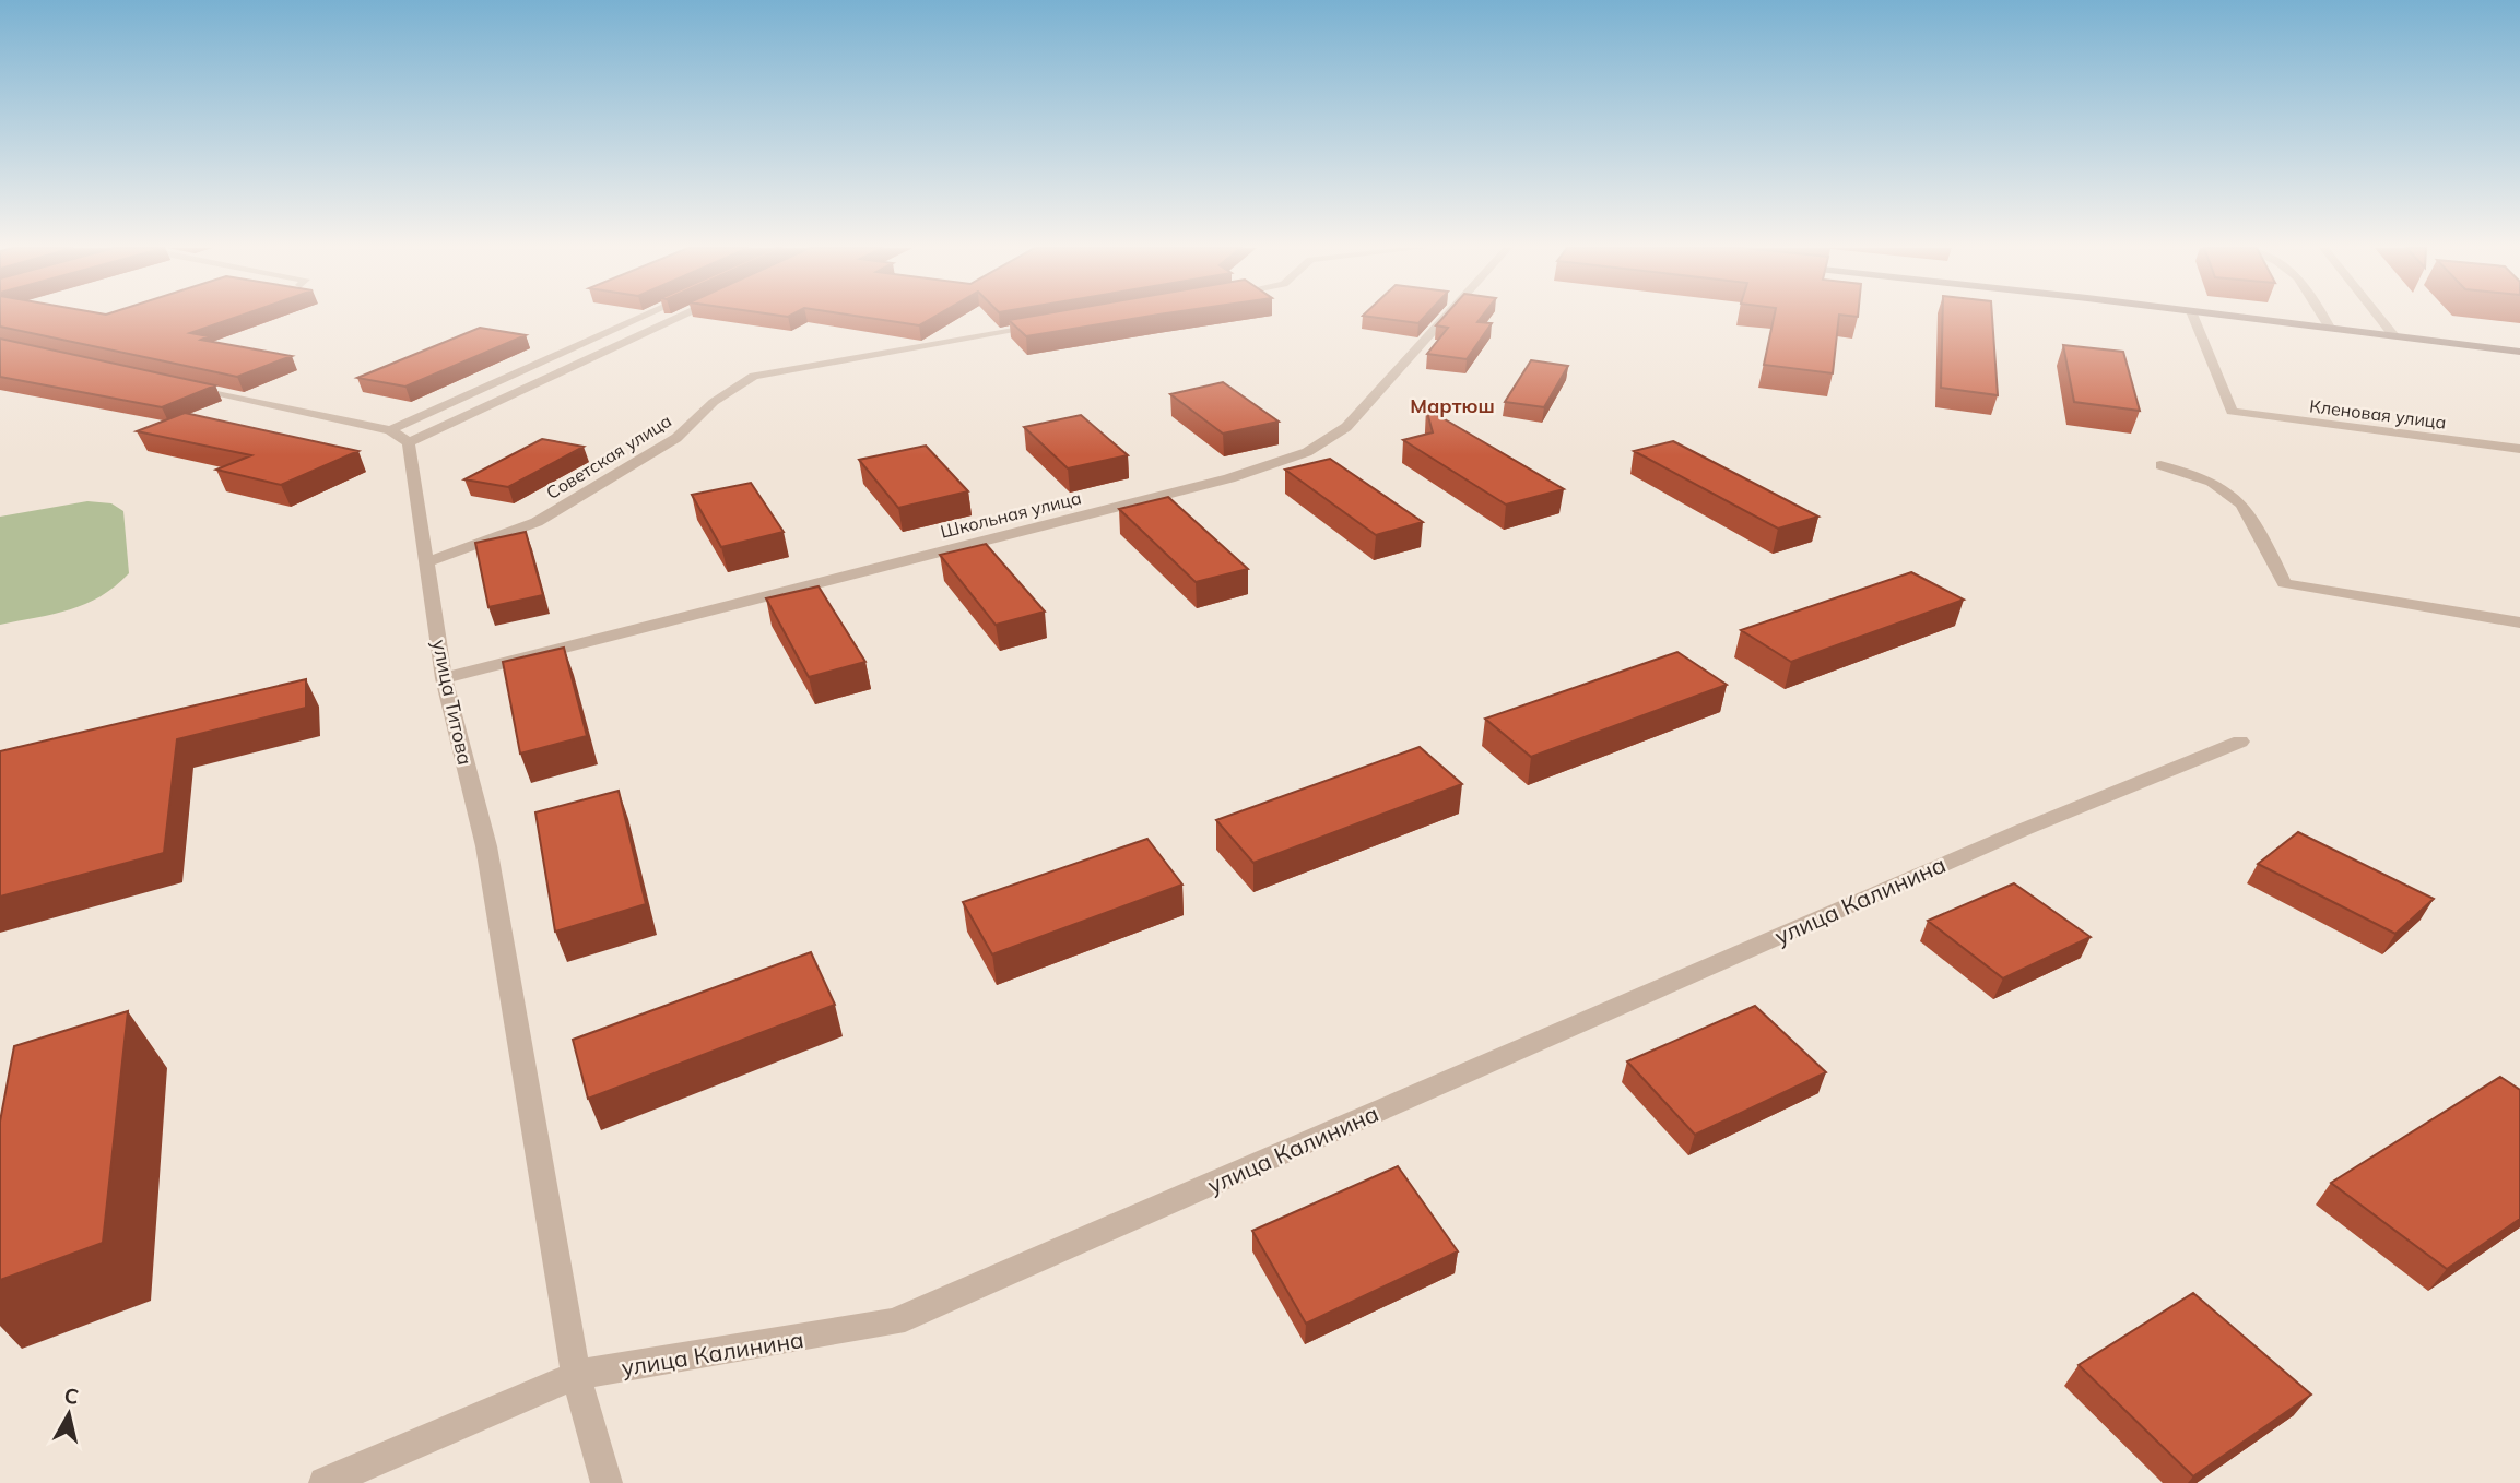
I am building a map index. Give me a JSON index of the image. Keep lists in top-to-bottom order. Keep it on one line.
{"streets":{"street":["Кленовая улица","Советская улица","Школьная улица","улица Титова","улица Калинина"]},"crossings":[["Советская улица","улица Титова"],["Школьная улица","улица Титова"],["улица Титова","улица Калинина"]],"districts":["Мартюш"],"north":"top"}
